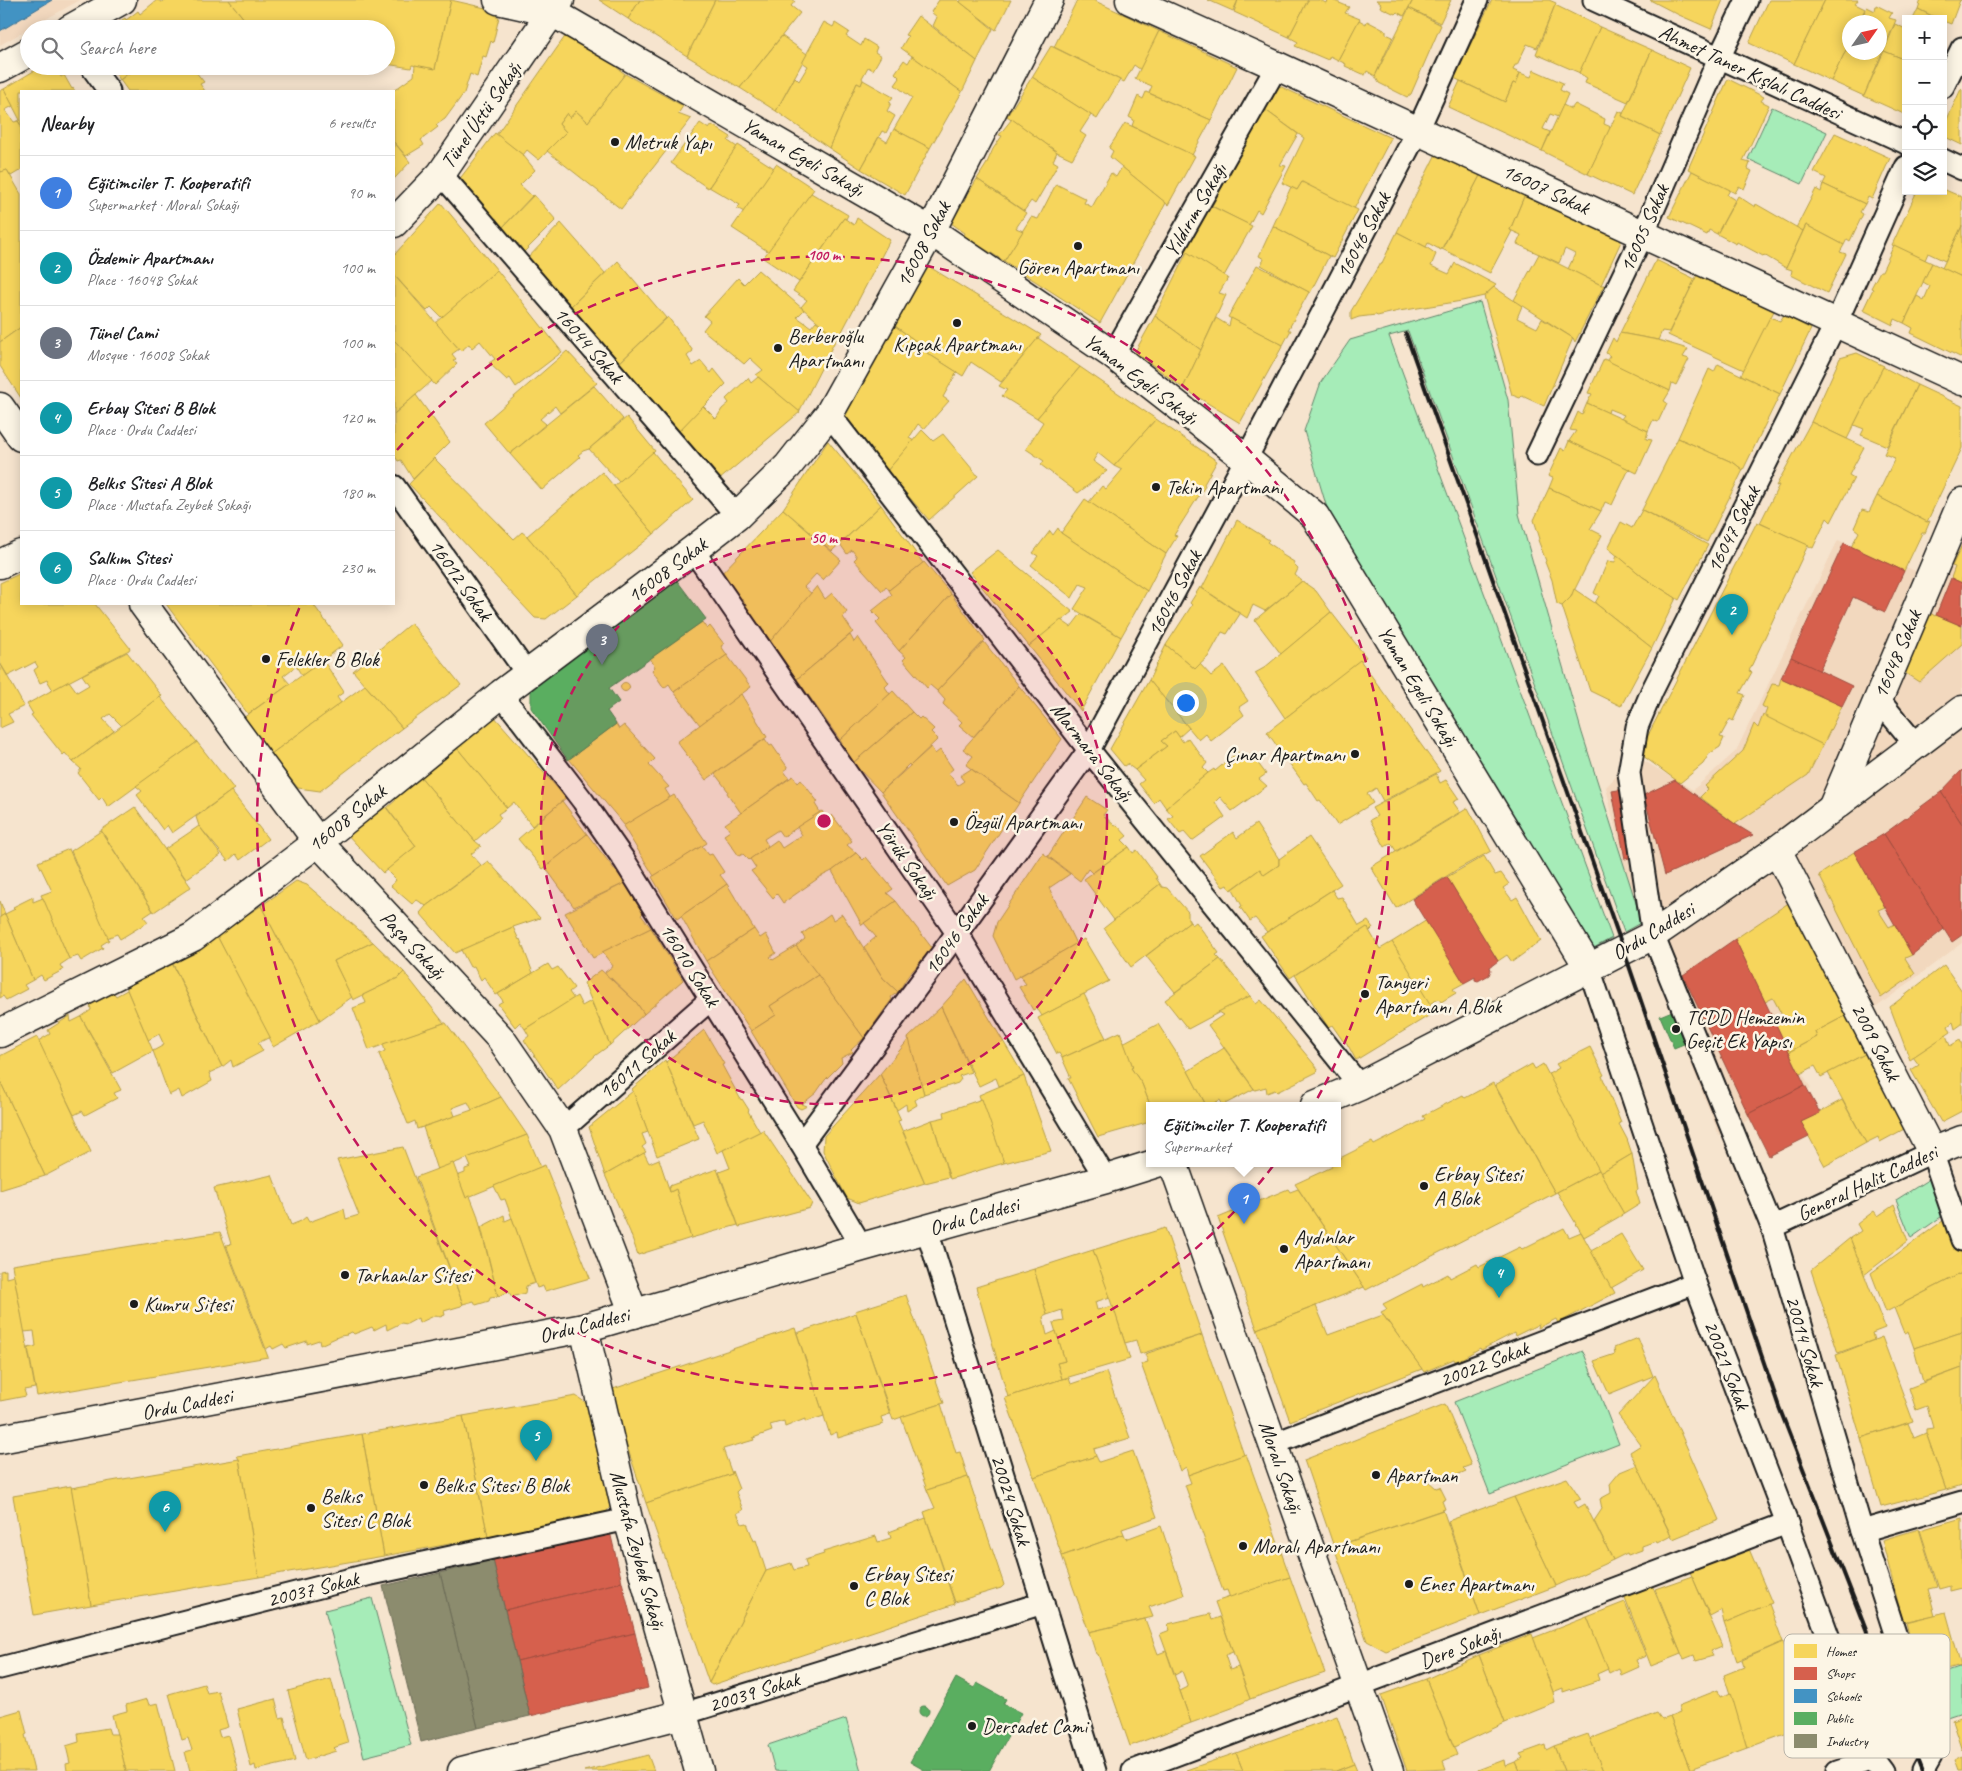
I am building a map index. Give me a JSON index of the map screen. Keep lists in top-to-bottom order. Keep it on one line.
{"streets":{"street":["Tünel Üstü Sokağı","Yaman Egeli Sokağı","16007 Sokak","16008 Sokak","16048 Sokak","Ordu Caddesi","Paşa Sokağı","2009 Sokak","General Halit Caddesi","Moralı Sokağı","Mustafa Zeybek Sokağı","20039 Sokak"],"lane":["Ahmet Taner Kışlalı Caddesi","Yıldırım Sokağı","16005 Sokak","16046 Sokak","16044 Sokak","16047 Sokak","16012 Sokak","Marmara Sokağı","Yörük Sokağı","16010 Sokak","16011 Sokak","20014 Sokak","20022 Sokak","20021 Sokak","20024 Sokak","20037 Sokak","Dere Sokağı"]},"crossings":[["Ahmet Taner Kışlalı Caddesi","16005 Sokak"],["Tünel Üstü Sokağı","Yaman Egeli Sokağı"],["Tünel Üstü Sokağı","16044 Sokak"],["Yaman Egeli Sokağı","Yıldırım Sokağı"],["Yaman Egeli Sokağı","16046 Sokak"],["Yaman Egeli Sokağı","16008 Sokak"],["Yaman Egeli Sokağı","Ordu Caddesi"],["Yaman Egeli Sokağı","20021 Sokak"],["16007 Sokak","Yıldırım Sokağı"],["16007 Sokak","16005 Sokak"],["16007 Sokak","16046 Sokak"],["16007 Sokak","16047 Sokak"],["16046 Sokak","Marmara Sokağı"],["16046 Sokak","Yörük Sokağı"],["16046 Sokak","16010 Sokak"],["16008 Sokak","16044 Sokak"],["16008 Sokak","16012 Sokak"],["16008 Sokak","Marmara Sokağı"],["16008 Sokak","Yörük Sokağı"],["16008 Sokak","Paşa Sokağı"],["16008 Sokak","16010 Sokak"],["16047 Sokak","Ordu Caddesi"],["16047 Sokak","20014 Sokak"],["16048 Sokak","Ordu Caddesi"],["Marmara Sokağı","Ordu Caddesi"],["Yörük Sokağı","Ordu Caddesi"],["Ordu Caddesi","Paşa Sokağı"],["Ordu Caddesi","16010 Sokak"],["Ordu Caddesi","2009 Sokak"],["Ordu Caddesi","20014 Sokak"],["Ordu Caddesi","20021 Sokak"],["Ordu Caddesi","20024 Sokak"],["Ordu Caddesi","Mustafa Zeybek Sokağı"],["Paşa Sokağı","16011 Sokak"],["16010 Sokak","16011 Sokak"],["2009 Sokak","General Halit Caddesi"],["General Halit Caddesi","20014 Sokak"],["20022 Sokak","20021 Sokak"],["20022 Sokak","Moralı Sokağı"],["20021 Sokak","Dere Sokağı"],["Moralı Sokağı","Dere Sokağı"],["20024 Sokak","20039 Sokak"],["Mustafa Zeybek Sokağı","20037 Sokak"],["Mustafa Zeybek Sokağı","20039 Sokak"]],"places":["Metruk Yapı","Gören Apartmanı","Kıpçak Apartmanı","Berberoğlu Apartmanı","Tekin Apartmanı","Felekler B Blok","Çınar Apartmanı","Özgül Apartmanı","Tanyeri Apartmanı A Blok","TCDD Hemzemin Geçit Ek Yapısı","Erbay Sitesi A Blok","Aydınlar Apartmanı","Tarhanlar Sitesi","Kumru Sitesi","Apartman","Belkıs Sitesi B Blok","Belkıs Sitesi C Blok","Moralı Apartmanı","Enes Apartmanı","Erbay Sitesi C Blok","Dersadet Cami"],"legend":["Homes","Shops","Schools","Public","Industry"],"north":"top right","page":{"map_buttons":["+","−"],"search":"Search here","heading":["Nearby","6 results"],"list":[{"mark":"1","name":"Eğitimciler T. Kooperatifi","note":"Supermarket · Moralı Sokağı","value":"90 m"},{"mark":"2","name":"Özdemir Apartmanı","note":"Place · 16048 Sokak","value":"100 m"},{"mark":"3","name":"Tünel Cami","note":"Mosque · 16008 Sokak","value":"100 m"},{"mark":"4","name":"Erbay Sitesi B Blok","note":"Place · Ordu Caddesi","value":"120 m"},{"mark":"5","name":"Belkıs Sitesi A Blok","note":"Place · Mustafa Zeybek Sokağı","value":"180 m"},{"mark":"6","name":"Salkım Sitesi","note":"Place · Ordu Caddesi","value":"230 m"}],"pins":["2","3","1","4","5","6"],"popup":["Eğitimciler T. Kooperatifi","Supermarket"]},"rings":["100 m","50 m"]}
